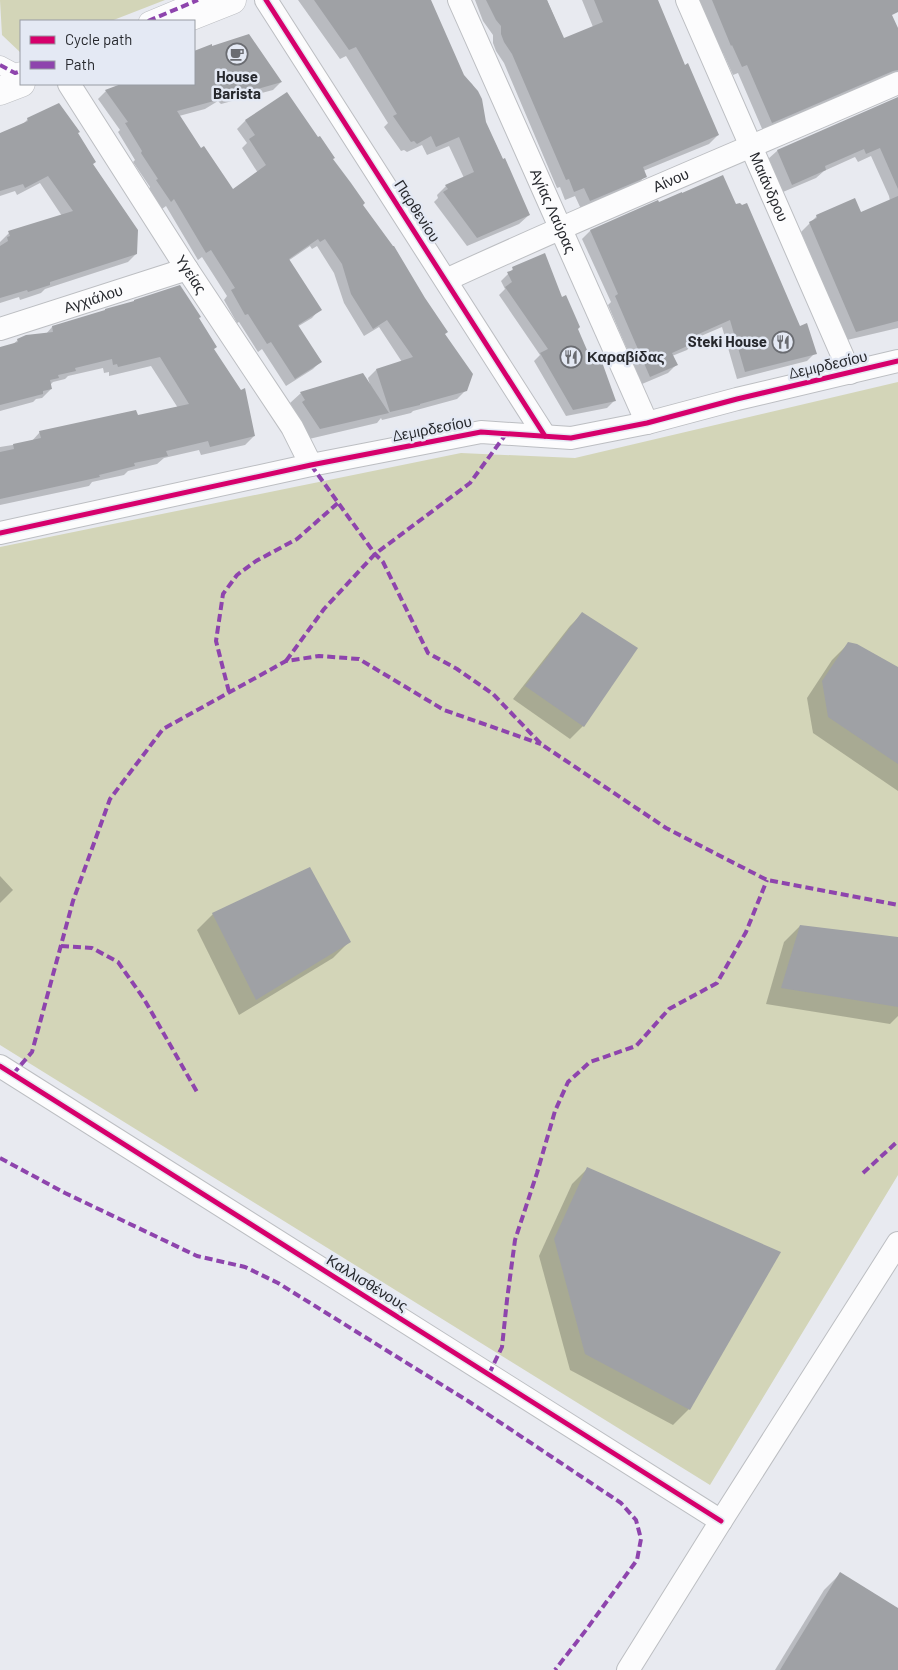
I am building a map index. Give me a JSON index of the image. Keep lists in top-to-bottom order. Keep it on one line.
{"streets":{"street":["Αίνου","Μαιάνδρου","Παρθενίου","Αγίας Λαύρας","Υγείας","Αγχιάλου","Δεμιρδεσίου","Καλλισθένους"]},"crossings":[["Αίνου","Μαιάνδρου"],["Αίνου","Παρθενίου"],["Αίνου","Αγίας Λαύρας"],["Μαιάνδρου","Δεμιρδεσίου"],["Παρθενίου","Δεμιρδεσίου"],["Αγίας Λαύρας","Δεμιρδεσίου"],["Υγείας","Αγχιάλου"],["Υγείας","Δεμιρδεσίου"]],"places":{"cafe":["House Barista"],"restaurant":["Steki House","Καραβίδας"]},"legend":["Cycle path","Path"]}
